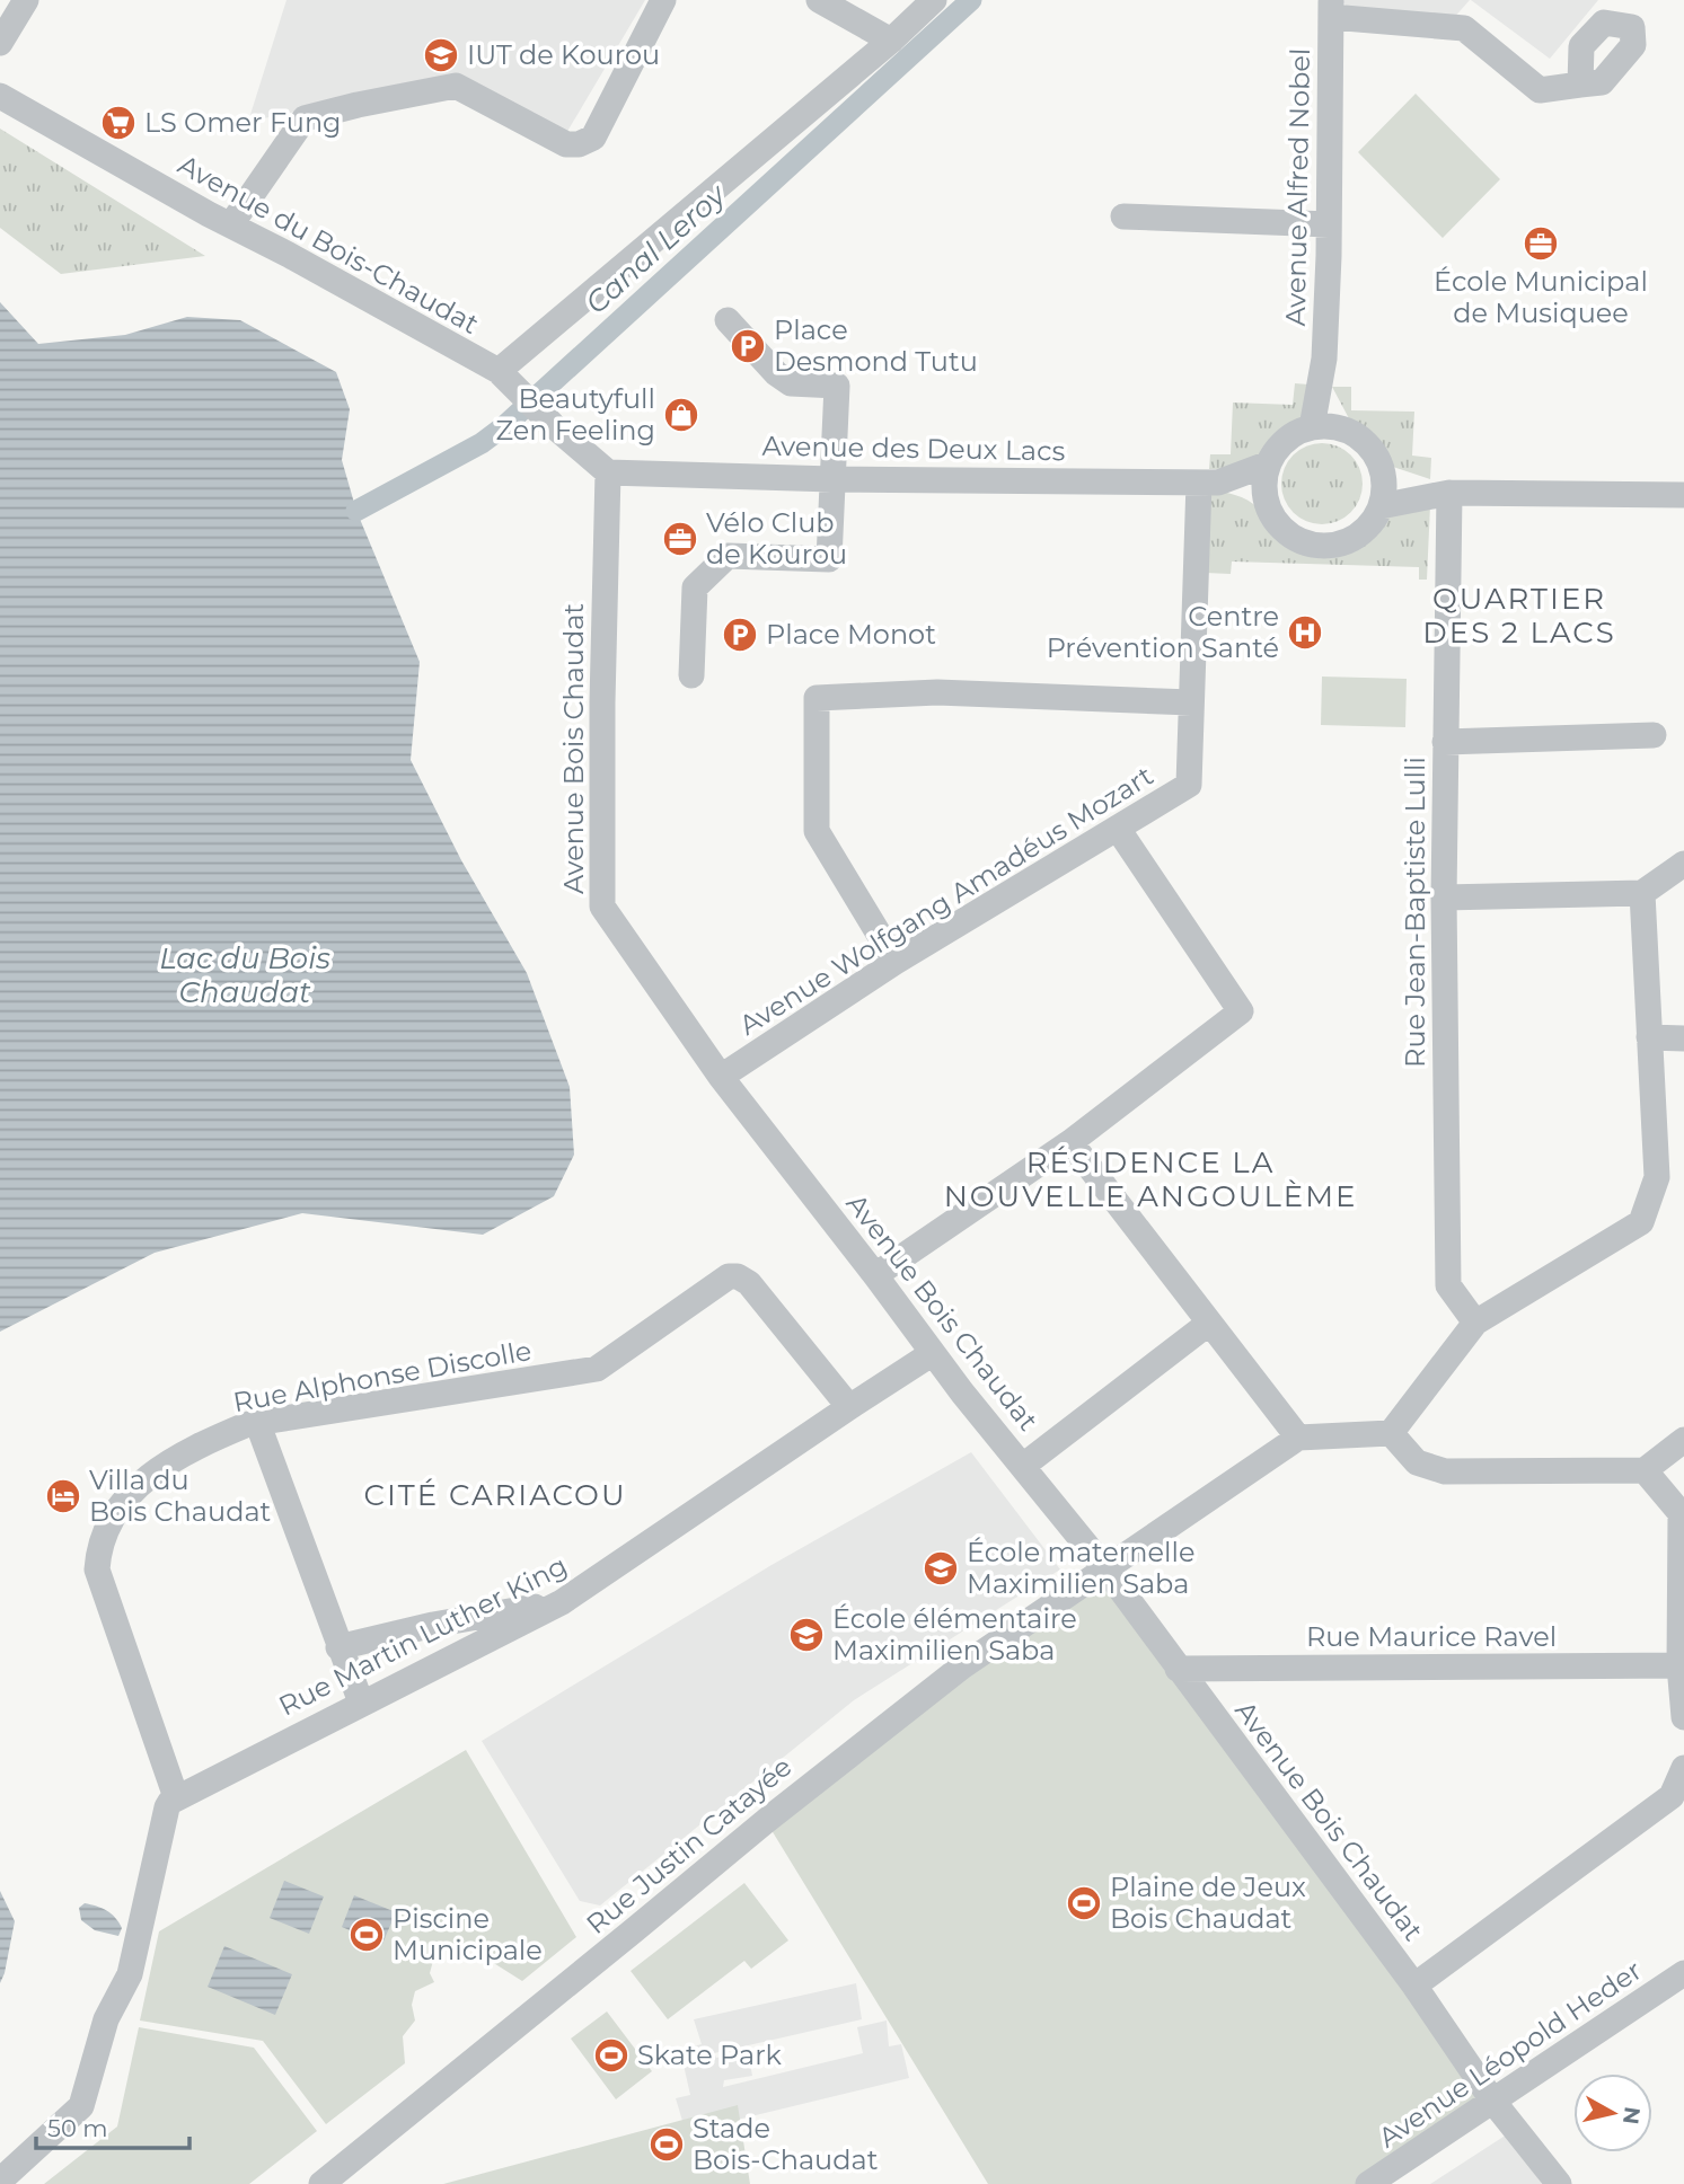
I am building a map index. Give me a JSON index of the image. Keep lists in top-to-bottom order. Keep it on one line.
{"streets":{"street":["Avenue Alfred Nobel","Avenue du Bois-Chaudat","Avenue des Deux Lacs","Avenue Bois Chaudat","Avenue Wolfgang Amadéus Mozart","Rue Jean-Baptiste Lulli","Rue Alphonse Discolle","Rue Martin Luther King","Rue Maurice Ravel","Rue Justin Catayée","Avenue Léopold Heder"]},"crossings":[["Avenue Alfred Nobel","Avenue des Deux Lacs"],["Avenue du Bois-Chaudat","Avenue des Deux Lacs"],["Avenue du Bois-Chaudat","Avenue Bois Chaudat"],["Avenue des Deux Lacs","Avenue Bois Chaudat"],["Avenue des Deux Lacs","Avenue Wolfgang Amadéus Mozart"],["Avenue Bois Chaudat","Avenue Wolfgang Amadéus Mozart"],["Avenue Bois Chaudat","Rue Martin Luther King"],["Avenue Bois Chaudat","Rue Maurice Ravel"],["Avenue Bois Chaudat","Rue Justin Catayée"],["Avenue Bois Chaudat","Avenue Léopold Heder"],["Rue Alphonse Discolle","Rue Martin Luther King"]],"districts":["QUARTIER DES 2 LACS","RÉSIDENCE LA NOUVELLE ANGOULÈME","CITÉ CARIACOU"],"water":["Canal Leroy","Lac du Bois Chaudat"],"places":{"school or university":["IUT de Kourou","École maternelle Maximilien Saba","École élémentaire Maximilien Saba"],"supermarket":["LS Omer Fung"],"office":["École Municipal de Musiquee","Vélo Club de Kourou"],"parking":["Place Desmond Tutu","Place Monot"],"shop":["Beautyfull Zen Feeling"],"hospital":["Centre Prévention Santé"],"hotel":["Villa du Bois Chaudat"],"sports":["Plaine de Jeux Bois Chaudat","Piscine Municipale","Skate Park","Stade Bois-Chaudat"]},"scale_bar":"50 m","north":"right"}
